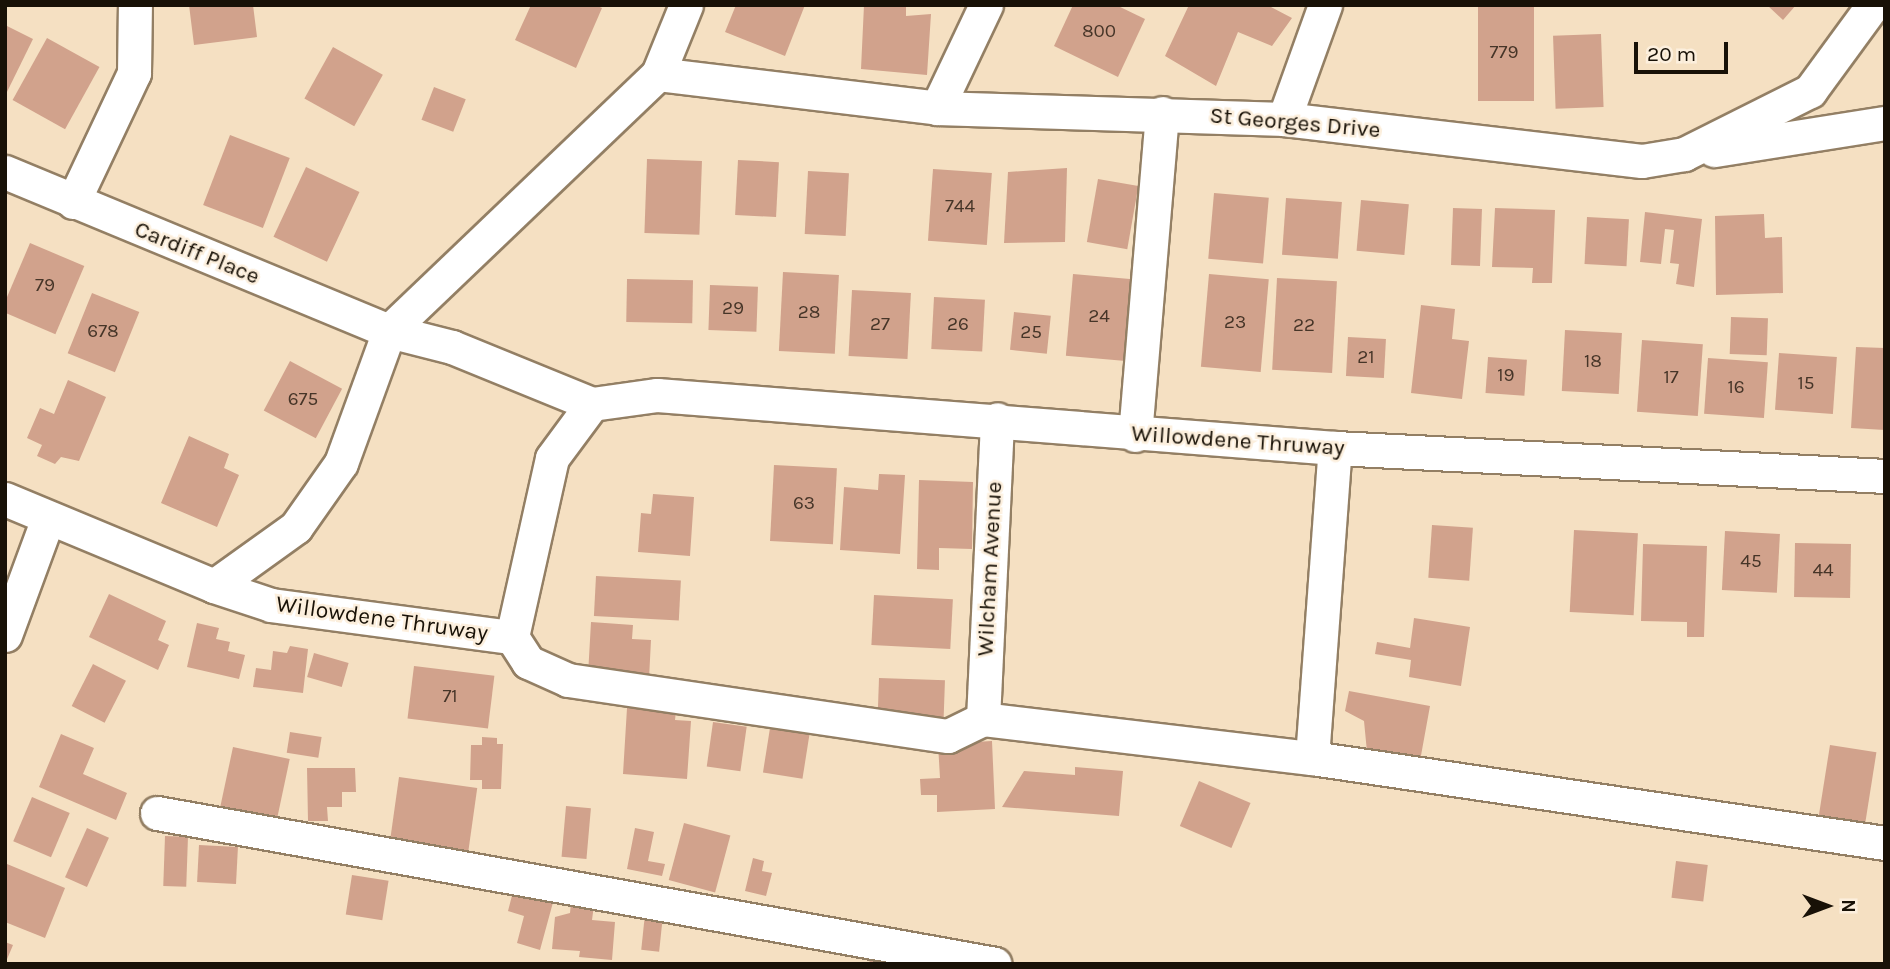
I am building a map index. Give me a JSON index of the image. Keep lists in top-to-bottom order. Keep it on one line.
{"streets":{"street":["St Georges Drive","Cardiff Place","Willowdene Thruway","Wilcham Avenue"]},"crossings":[["Willowdene Thruway","Wilcham Avenue"]],"house_numbers":["800","779","744","79","29","28","24","23","27","26","22","678","25","21","18","19","17","15","16","675","63","45","44","71"],"scale_bar":"20 m","north":"right"}
